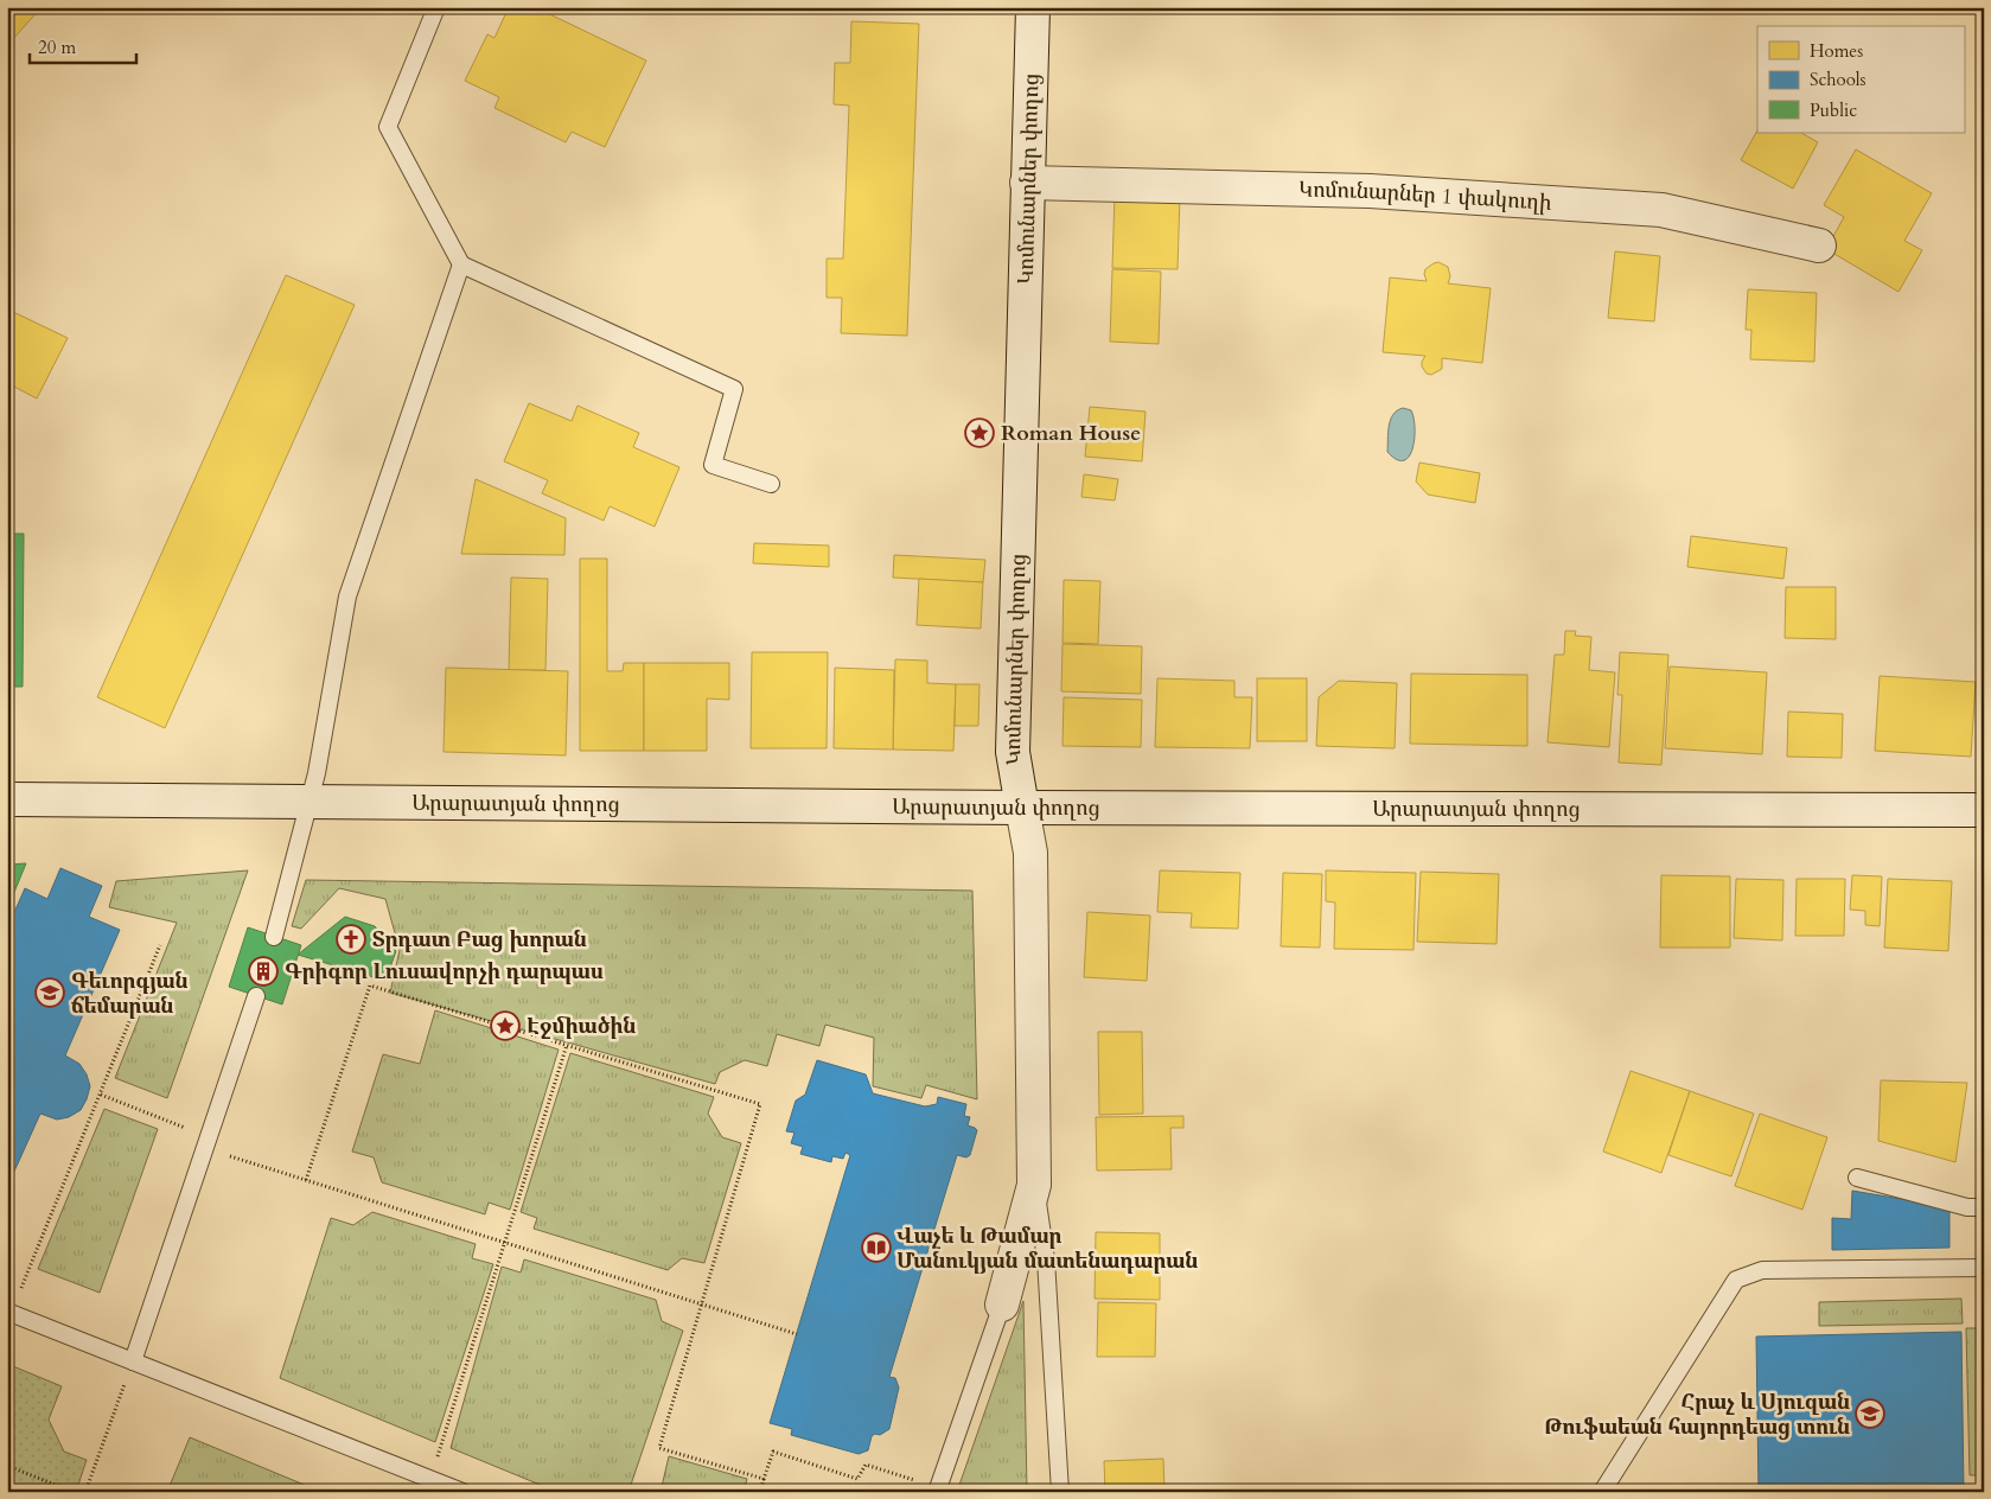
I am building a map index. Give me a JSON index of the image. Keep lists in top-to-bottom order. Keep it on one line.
{"streets":{"street":["Կոմունարներ փողոց","Կոմունարներ 1 փակուղի","Արարատյան փողոց"]},"crossings":[["Կոմունարներ փողոց","Կոմունարներ 1 փակուղի"],["Կոմունարներ փողոց","Արարատյան փողոց"]],"places":{"place":["Roman House","Էջմիածին"],"church":["Տրդատ Բաց խորան"],"building":["Գրիգոր Լուսավորչի դարպաս"],"school or university":["Գեւորգյան ճեմարան","Հրաչ և Սյուզան Թուֆաեան հայորդեաց տուն"],"library":["Վաչե և Թամար Մանուկյան մատենադարան"]},"legend":["Homes","Schools","Public"],"scale_bar":"20 m"}
